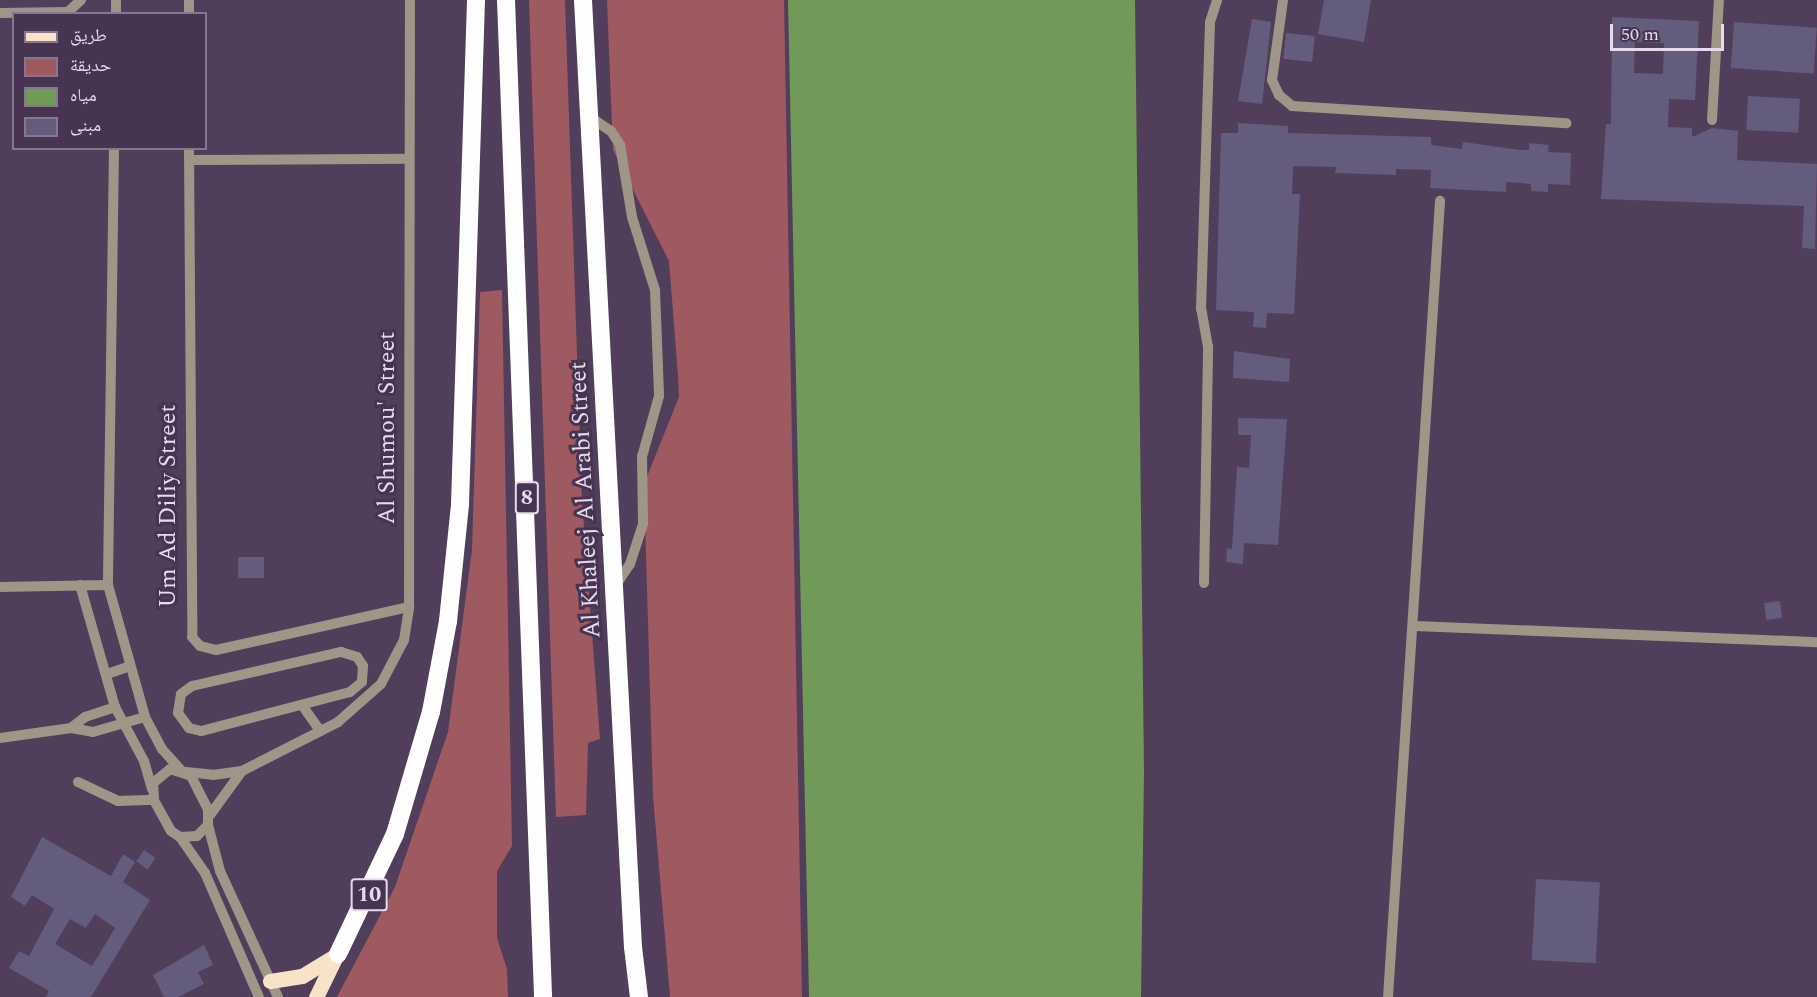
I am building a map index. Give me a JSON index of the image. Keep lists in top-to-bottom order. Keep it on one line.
{"streets":{"highway":["8","Al Khaleej Al Arabi Street","10"],"street":["Al Shumou' Street","Um Ad Diliy Street"]},"crossings":[["Al Shumou' Street","Um Ad Diliy Street"]],"legend":["طريق","حديقة","مياه","مبنى"],"scale_bar":"50 m"}
